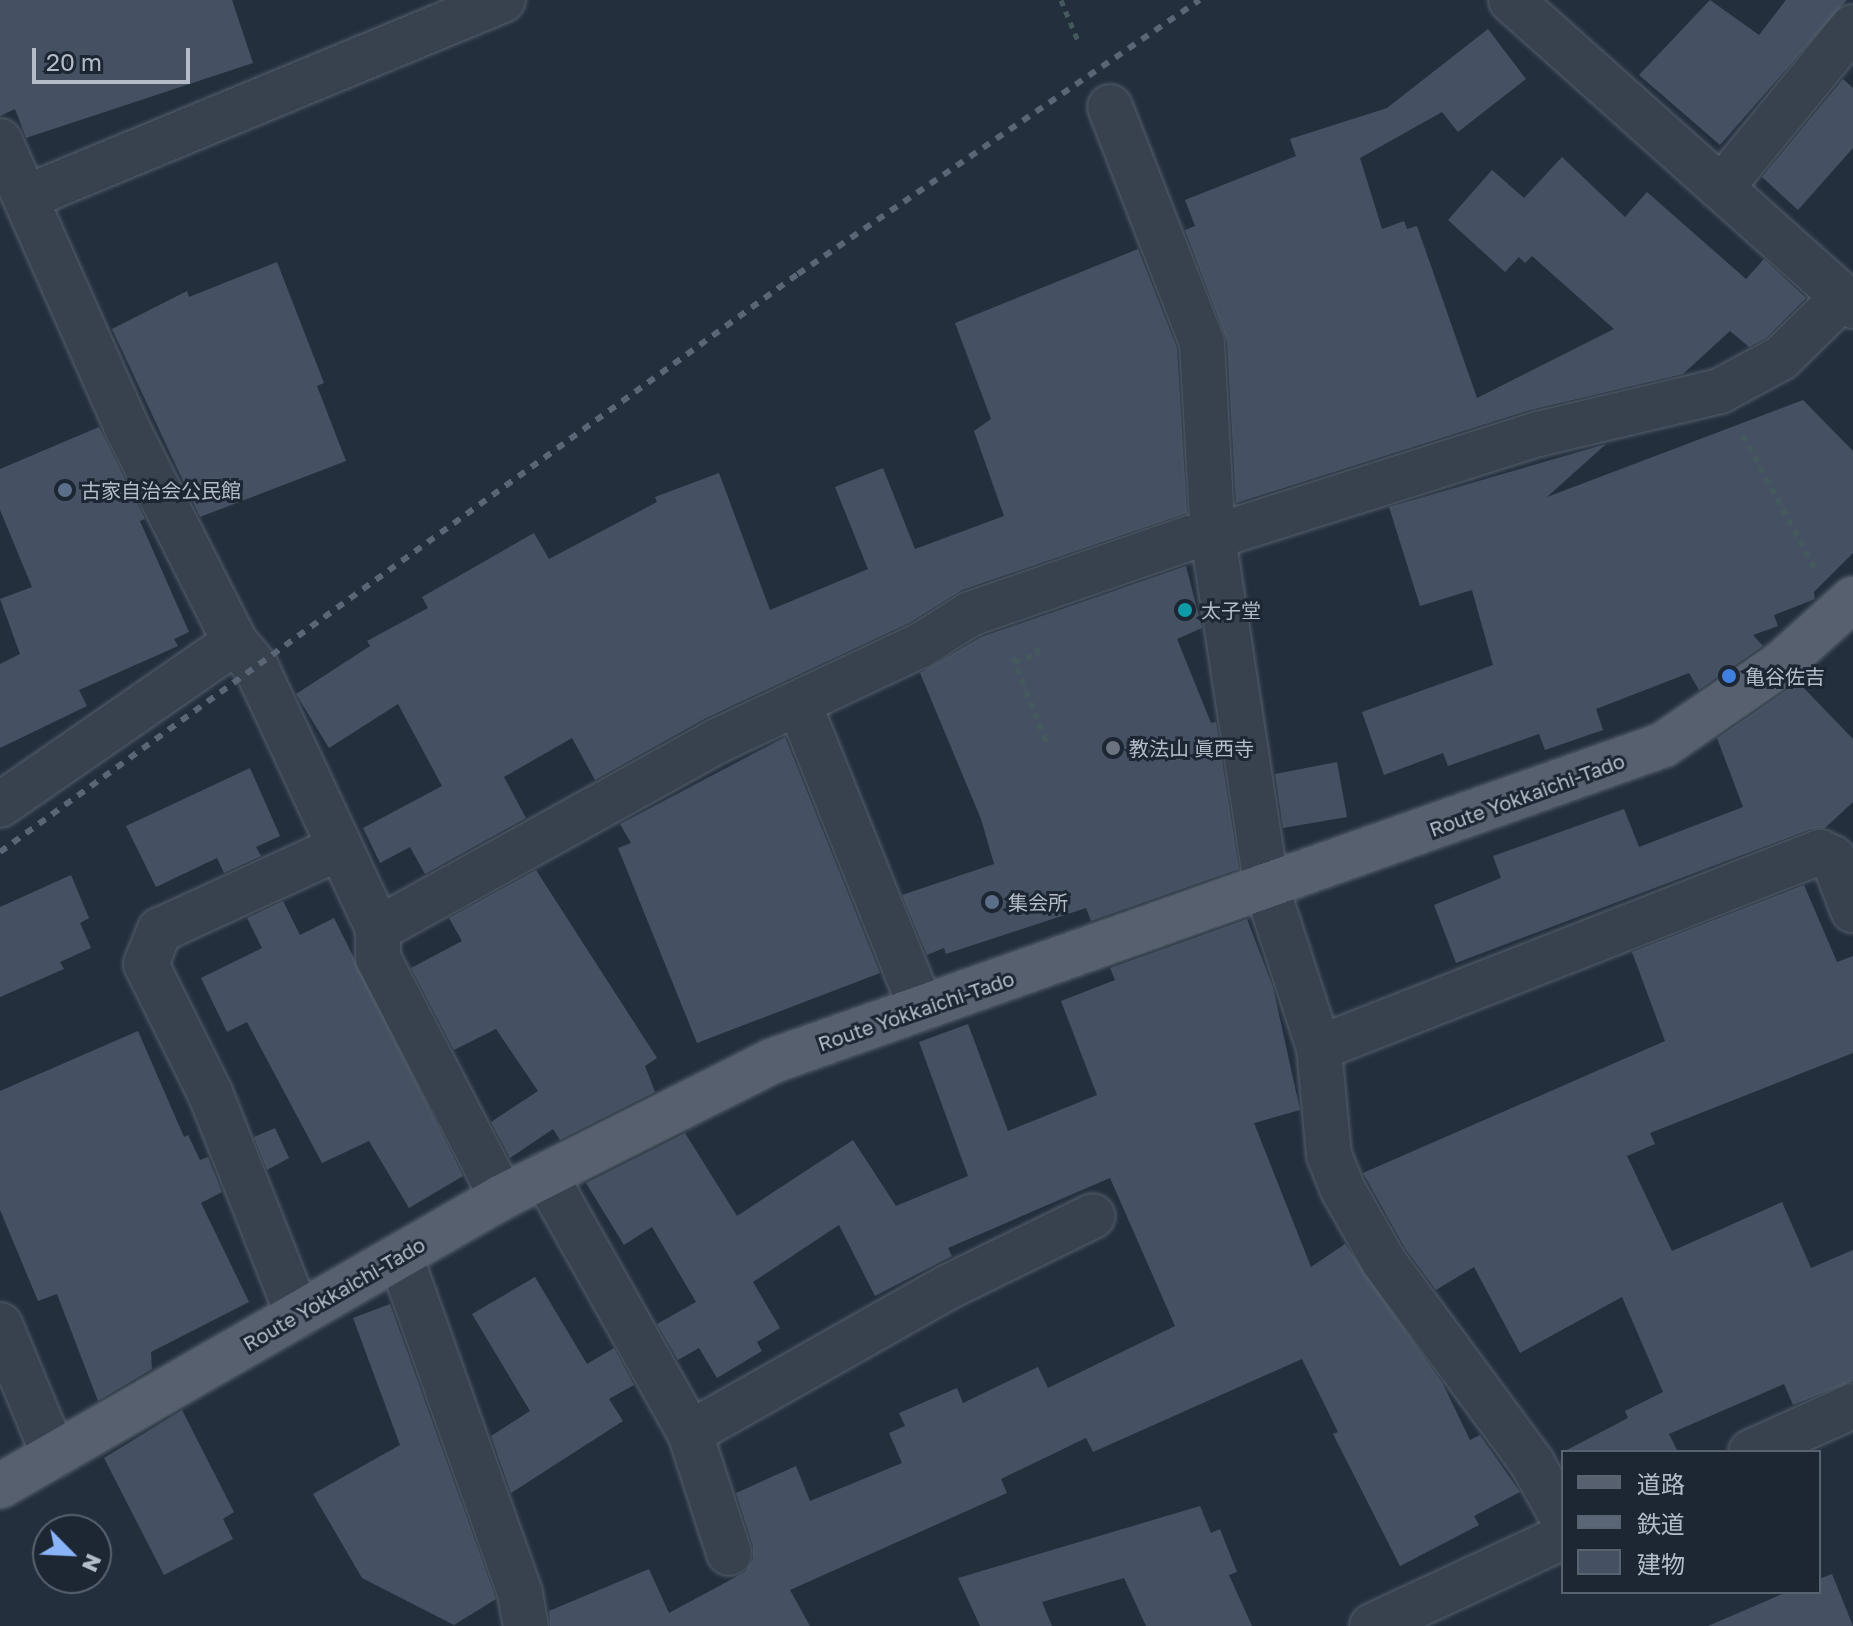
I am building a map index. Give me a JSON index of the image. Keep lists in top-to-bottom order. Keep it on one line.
{"streets":{"main road":["Route Yokkaichi-Tado"]},"places":["古家自治会公民館","太子堂","亀谷佐吉","教法山 眞西寺","集会所"],"legend":["道路","鉄道","建物"],"scale_bar":"20 m","north":"bottom right"}
